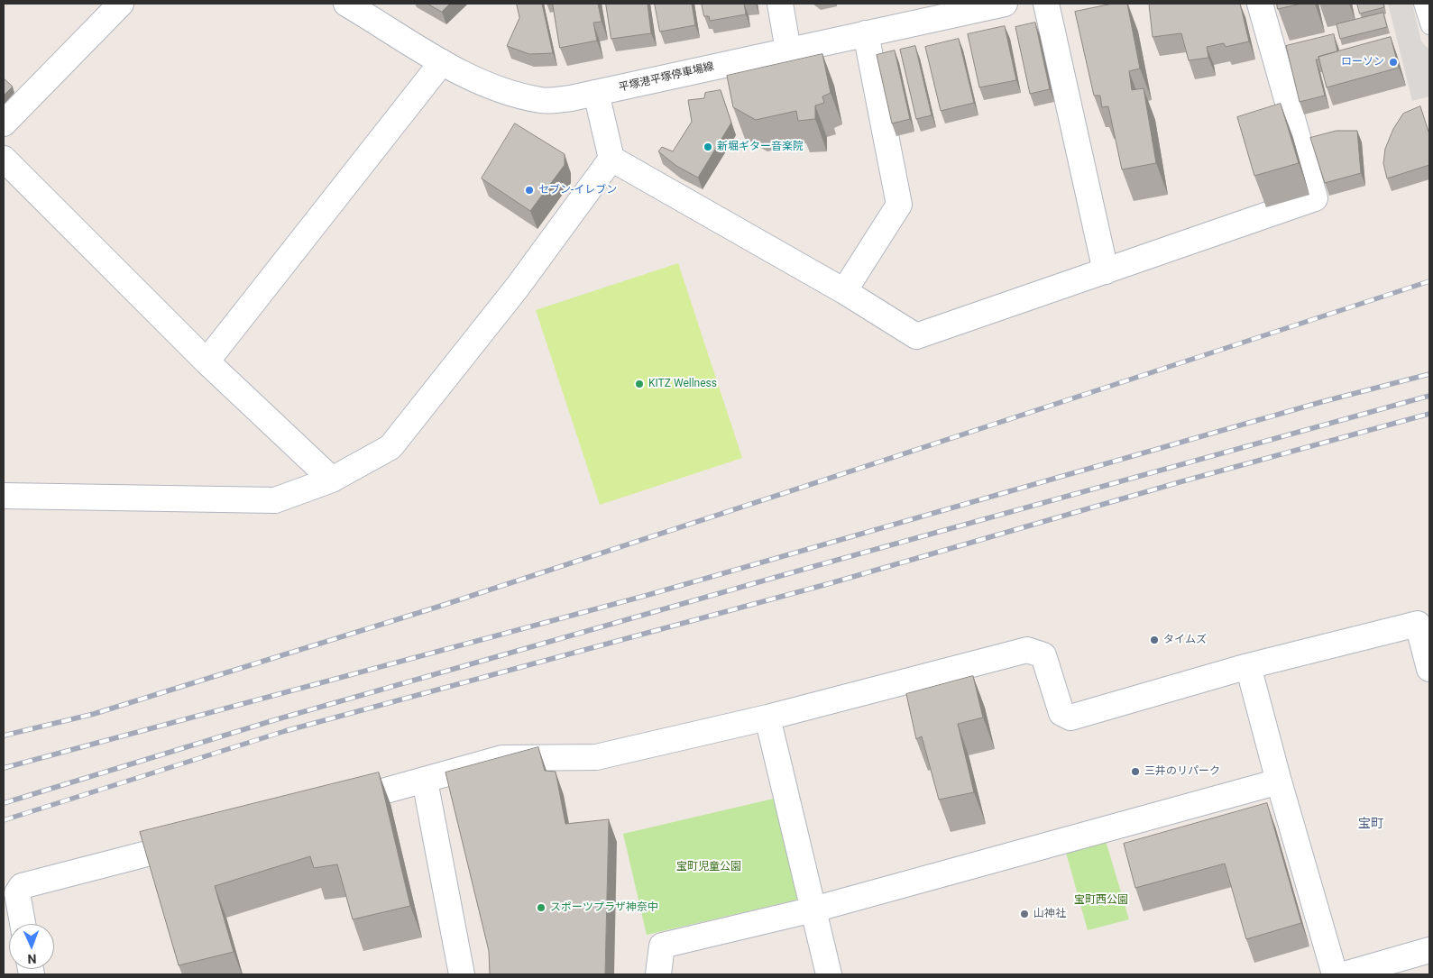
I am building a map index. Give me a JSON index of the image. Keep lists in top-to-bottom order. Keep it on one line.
{"streets":{"street":["平塚港平塚停車場線"]},"districts":["宝町"],"parks":["宝町児童公園","宝町西公園"],"places":["ローソン","新堀ギター音楽院","セブン-イレブン","KITZ Wellness","タイムズ","三井のリパーク","スポーツプラザ神奈中","山神社"],"north":"bottom"}
